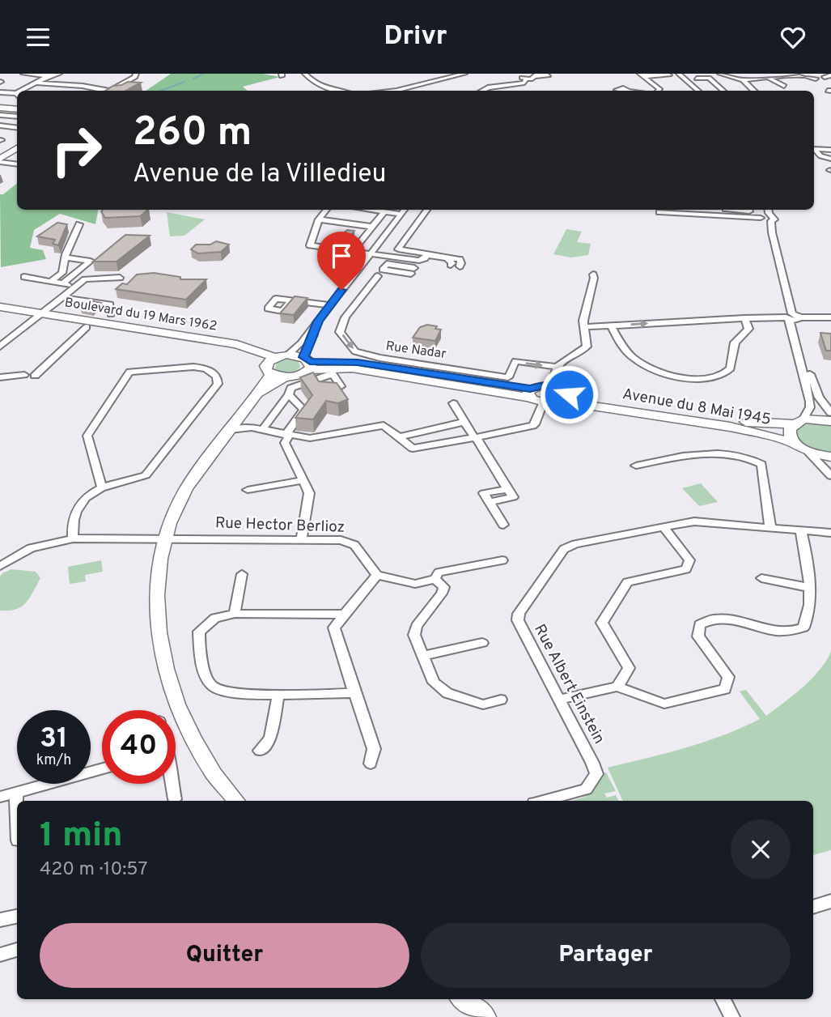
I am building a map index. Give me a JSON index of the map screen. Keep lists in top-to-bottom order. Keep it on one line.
{"streets":{"street":["Boulevard du 19 Mars 1962","Rue Nadar","Avenue du 8 Mai 1945","Rue Hector Berlioz","Rue Albert Einstein"]},"page":{"header":"Drivr","turn":["260 m","Avenue de la Villedieu"],"speed":"31 km/h","limit":"40","heading":["1 min","420 m · 10:57"],"buttons":["Quitter","Partager"]}}
